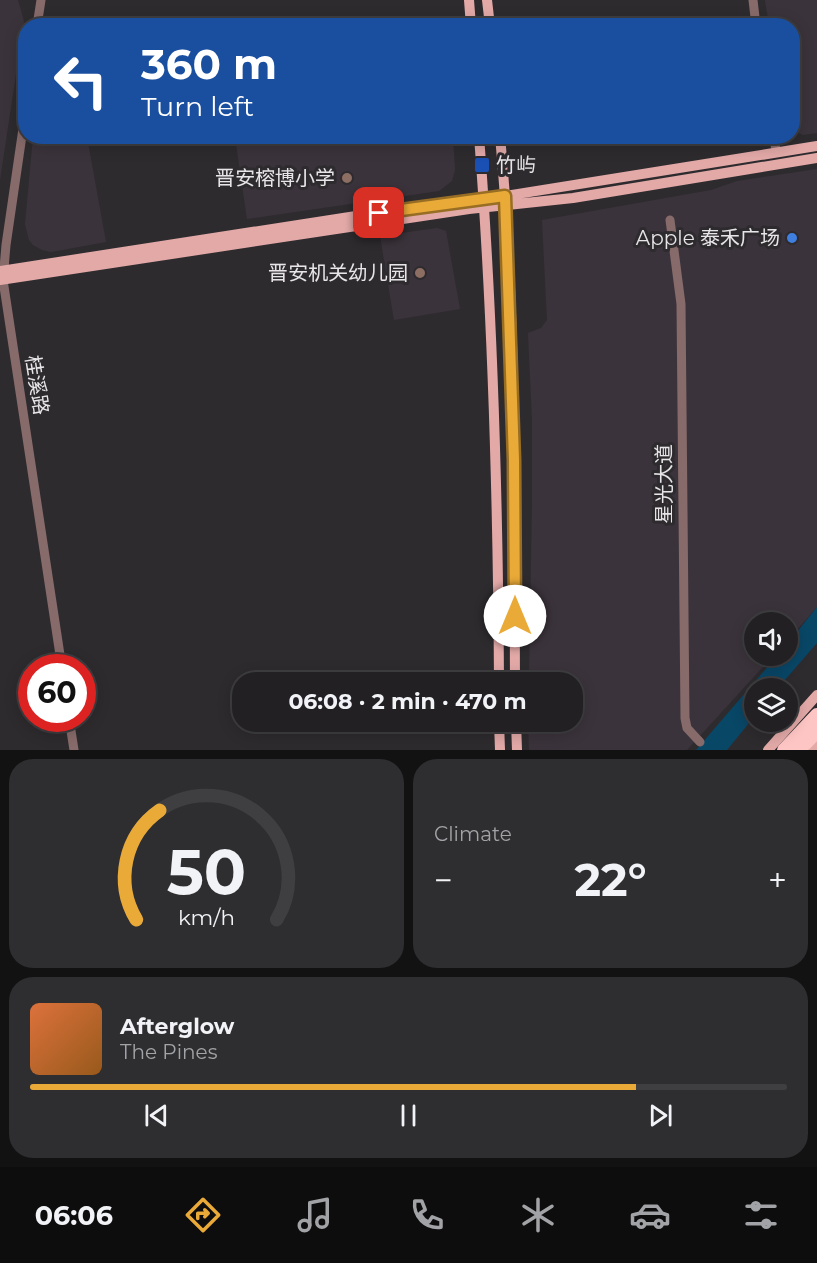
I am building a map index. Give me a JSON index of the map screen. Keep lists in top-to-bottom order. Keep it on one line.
{"streets":{"street":["桂溪路","星光大道"]},"places":{"transit":["竹屿"],"other":["晋安榕博小学","Apple 泰禾广场","晋安机关幼儿园"]},"page":{"turn":["360 m","Turn left"],"limit":"60","trip":"06:08 · 2 min · 470 m","tile":"Climate","heat":["−","22°","+"],"song":["Afterglow","The Pines"],"tabs":"06:06","gauge":["50","km/h"]}}
